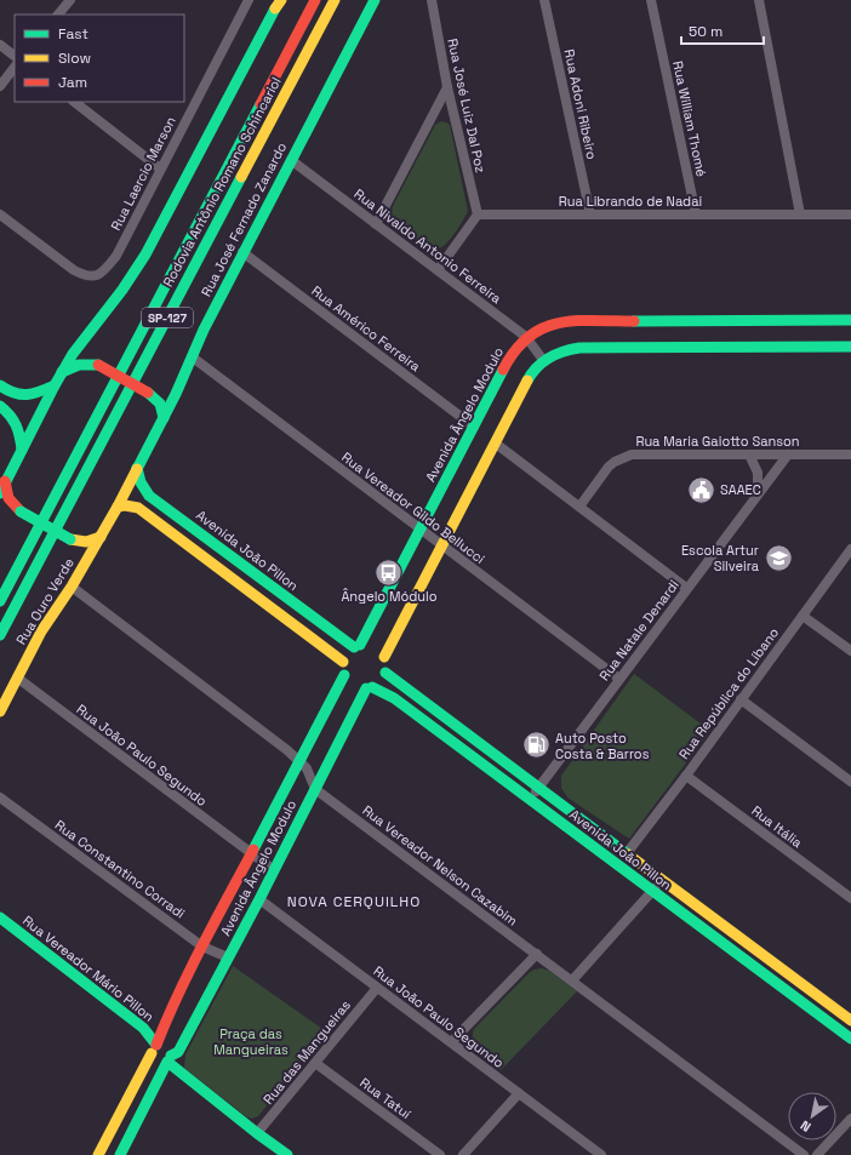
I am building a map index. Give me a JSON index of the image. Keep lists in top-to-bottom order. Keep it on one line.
{"streets":{"main road":["Rodovia Antônio Romano Schincariol","Rua José Fernado Zanardo","SP-127","Avenida Ângelo Modulo","Avenida João Pillon","Rua Ouro Verde","Rua Vereador Mário Pillon"],"street":["Rua Adoni Ribeiro","Rua José Luiz Dal Poz","Rua William Thomé","Rua Laercio Marson","Rua Librando de Nadai","Rua Nivaldo Antonio Ferreira","Rua Américo Ferreira","Rua Maria Gaiotto Sanson","Rua Vereador Gildo Bellucci","Rua Natale Denardi","Rua República do Líbano","Rua João Paulo Segundo","Rua Itália","Rua Vereador Nelson Cazabim","Rua Constantino Corradi","Rua das Mangueiras","Rua Tatuí"]},"crossings":[["Rua Adoni Ribeiro","Rua Librando de Nadai"],["Rua José Luiz Dal Poz","Rua Librando de Nadai"],["Rua William Thomé","Rua Librando de Nadai"],["Rua José Fernado Zanardo","Rua Nivaldo Antonio Ferreira"],["Rua José Fernado Zanardo","Rua Américo Ferreira"],["Rua José Fernado Zanardo","Rua Vereador Gildo Bellucci"],["Rua José Fernado Zanardo","Avenida João Pillon"],["Rua José Fernado Zanardo","Rua Ouro Verde"],["Rua Nivaldo Antonio Ferreira","Avenida Ângelo Modulo"],["Rua Américo Ferreira","Avenida Ângelo Modulo"],["Avenida Ângelo Modulo","Rua Vereador Gildo Bellucci"],["Avenida Ângelo Modulo","Avenida João Pillon"],["Avenida Ângelo Modulo","Rua João Paulo Segundo"],["Avenida Ângelo Modulo","Rua Vereador Nelson Cazabim"],["Avenida Ângelo Modulo","Rua Constantino Corradi"],["Avenida Ângelo Modulo","Rua Vereador Mário Pillon"],["Rua Maria Gaiotto Sanson","Rua Natale Denardi"],["Rua Vereador Gildo Bellucci","Rua Natale Denardi"],["Avenida João Pillon","Rua Ouro Verde"],["Avenida João Pillon","Rua Natale Denardi"],["Avenida João Pillon","Rua República do Líbano"],["Rua Ouro Verde","Rua João Paulo Segundo"],["Rua Ouro Verde","Rua Vereador Nelson Cazabim"],["Rua República do Líbano","Rua Itália"],["Rua João Paulo Segundo","Rua das Mangueiras"],["Rua das Mangueiras","Rua Tatuí"]],"districts":["NOVA CERQUILHO"],"parks":["Praça das Mangueiras"],"places":{"public building":["SAAEC"],"school or university":["Escola Artur Silveira"],"bus stop":["Ângelo Módulo"],"fuel station":["Auto Posto Costa & Barros"]},"legend":["Fast","Slow","Jam"],"scale_bar":"50 m","north":"bottom left"}
